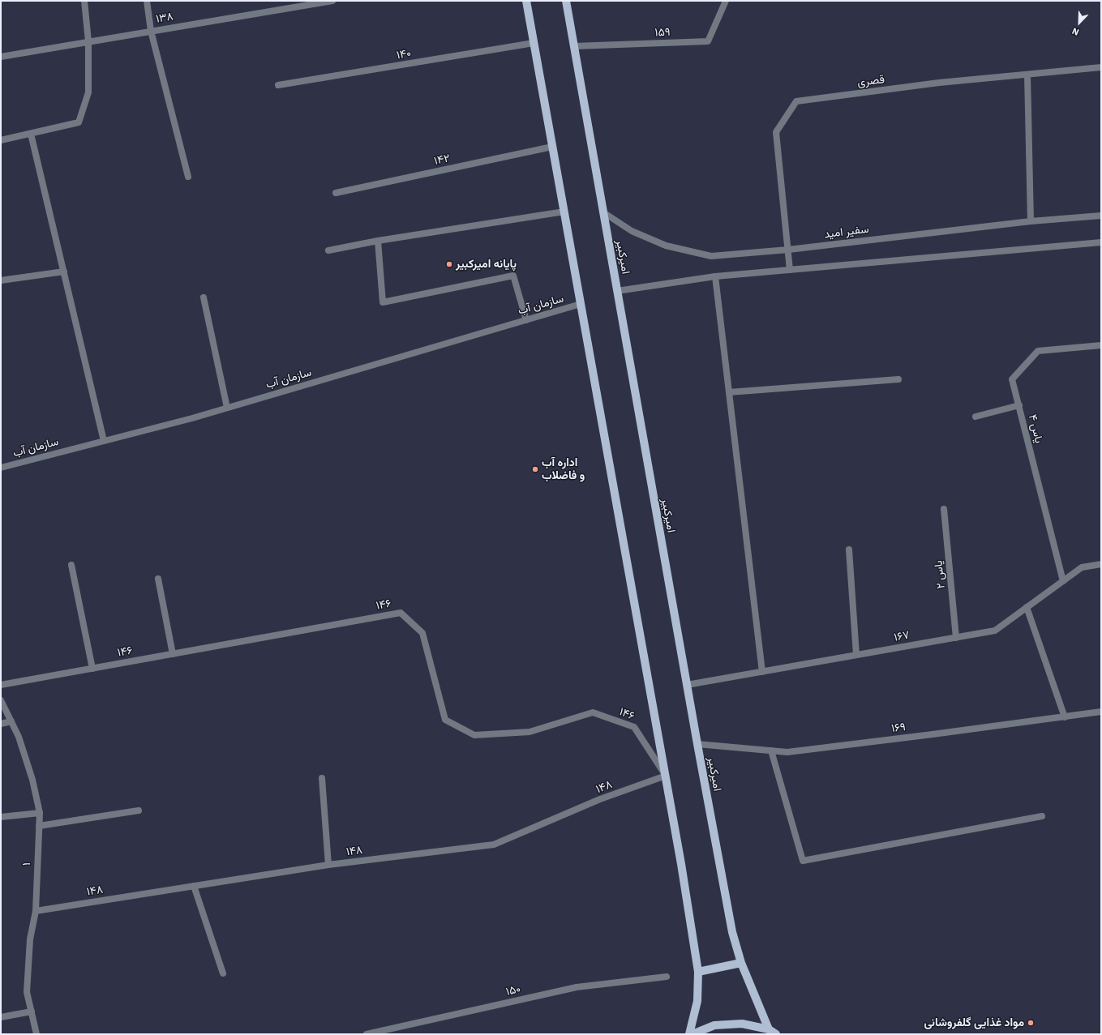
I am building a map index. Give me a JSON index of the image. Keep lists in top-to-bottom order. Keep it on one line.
{"streets":{"main road":["امیرکبیر"],"street":["۱۳۸","۱۵۹","۱۴۰","قصری","۱۴۲","سفیر امید","سازمان آب","یاس ۴","یاس ۲","۱۴۶","۱۶۷","۱۶۹","۱۴۸","۱","۱۵۰"]},"crossings":[["۱۵۹","امیرکبیر"],["قصری","سفیر امید"],["سفیر امید","امیرکبیر"],["امیرکبیر","۱۶۷"],["امیرکبیر","۱۶۹"],["یاس ۴","۱۶۷"],["یاس ۲","۱۶۷"],["۱۴۶","۱۴۸"],["۱۴۸","۱"]],"places":["پایانه امیرکبیر","اداره آب و فاضلاب","مواد غذایی گلفروشانی"],"north":"bottom left"}
